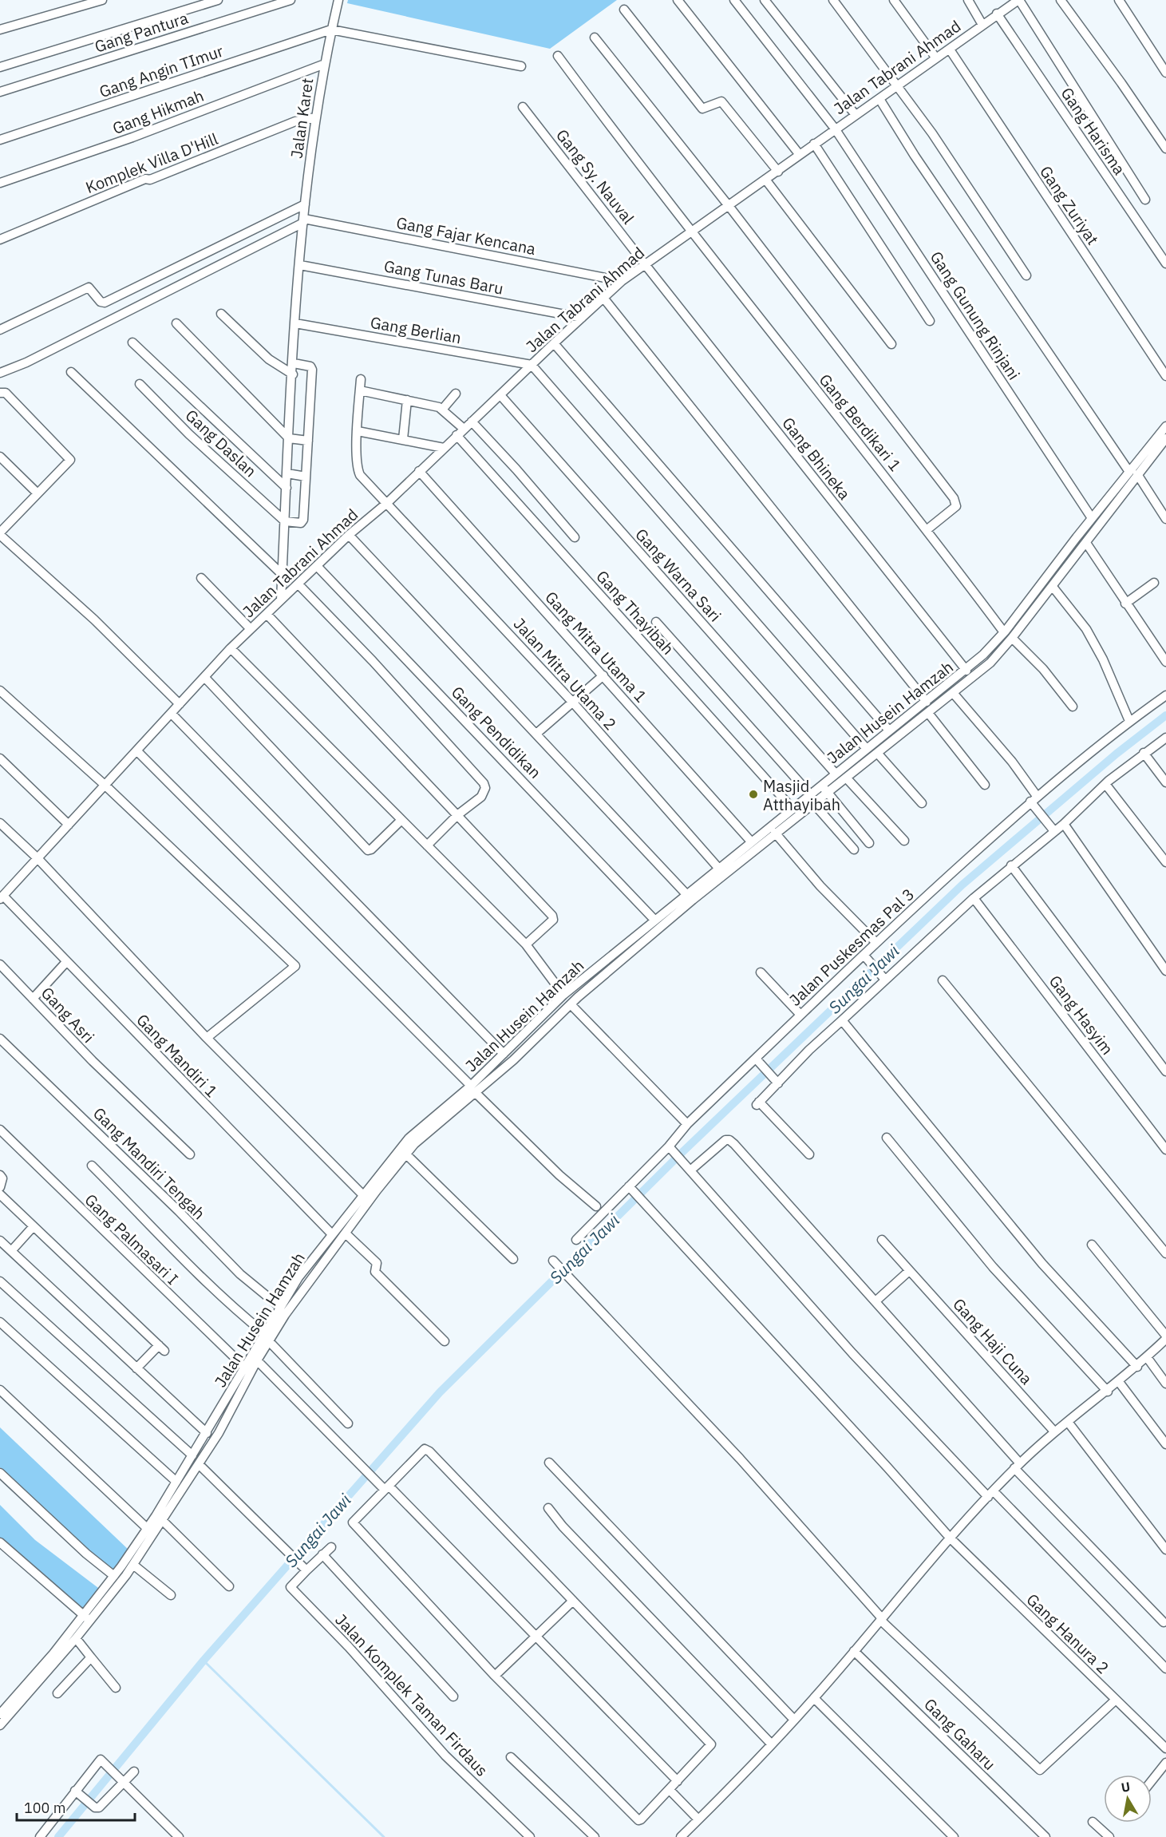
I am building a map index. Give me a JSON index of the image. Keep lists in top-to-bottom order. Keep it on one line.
{"streets":{"street":["Gang Pantura","Jalan Tabrani Ahmad","Gang Angin TImur","Gang Hikmah","Jalan Karet","Gang Harisma","Komplek Villa D'Hill","Gang Sy. Nauval","Gang Zuriyat","Gang Fajar Kencana","Gang Tunas Baru","Gang Gunung Rinjani","Gang Berlian","Gang Berdikari 1","Gang Daslan","Gang Bhineka","Gang Warna Sari","Gang Thayibah","Gang Mitra Utama 1","Jalan Mitra Utama 2","Jalan Husein Hamzah","Gang Pendidikan","Jalan Puskesmas Pal 3","Gang Asri","Gang Hasyim","Gang Mandiri 1","Gang Mandiri Tengah","Gang Palmasari I","Gang Haji Cuna","Gang Hanura 2","Jalan Komplek Taman Firdaus","Gang Gaharu"]},"crossings":[["Jalan Tabrani Ahmad","Jalan Karet"],["Jalan Tabrani Ahmad","Gang Harisma"],["Jalan Tabrani Ahmad","Gang Sy. Nauval"],["Jalan Tabrani Ahmad","Gang Zuriyat"],["Jalan Tabrani Ahmad","Gang Fajar Kencana"],["Jalan Tabrani Ahmad","Gang Tunas Baru"],["Jalan Tabrani Ahmad","Gang Gunung Rinjani"],["Jalan Tabrani Ahmad","Gang Berlian"],["Jalan Tabrani Ahmad","Gang Berdikari 1"],["Jalan Tabrani Ahmad","Gang Bhineka"],["Jalan Tabrani Ahmad","Gang Warna Sari"],["Jalan Tabrani Ahmad","Gang Thayibah"],["Jalan Tabrani Ahmad","Gang Mitra Utama 1"],["Jalan Tabrani Ahmad","Jalan Mitra Utama 2"],["Jalan Tabrani Ahmad","Gang Pendidikan"],["Jalan Tabrani Ahmad","Gang Mandiri 1"],["Gang Angin TImur","Jalan Karet"],["Gang Hikmah","Jalan Karet"],["Jalan Karet","Komplek Villa D'Hill"],["Jalan Karet","Gang Fajar Kencana"],["Jalan Karet","Gang Tunas Baru"],["Jalan Karet","Gang Berlian"],["Jalan Karet","Gang Daslan"],["Gang Sy. Nauval","Gang Bhineka"],["Gang Gunung Rinjani","Jalan Husein Hamzah"],["Gang Berdikari 1","Jalan Husein Hamzah"],["Gang Bhineka","Jalan Husein Hamzah"],["Gang Warna Sari","Jalan Husein Hamzah"],["Gang Thayibah","Jalan Husein Hamzah"],["Gang Mitra Utama 1","Jalan Husein Hamzah"],["Jalan Mitra Utama 2","Jalan Husein Hamzah"],["Jalan Husein Hamzah","Gang Pendidikan"],["Jalan Husein Hamzah","Gang Mandiri 1"],["Jalan Husein Hamzah","Gang Mandiri Tengah"],["Jalan Husein Hamzah","Gang Palmasari I"],["Jalan Puskesmas Pal 3","Gang Hanura 2"]],"water":["Sungai Jawi"],"places":["Masjid Atthayibah"],"scale_bar":"100 m","north":"top"}
